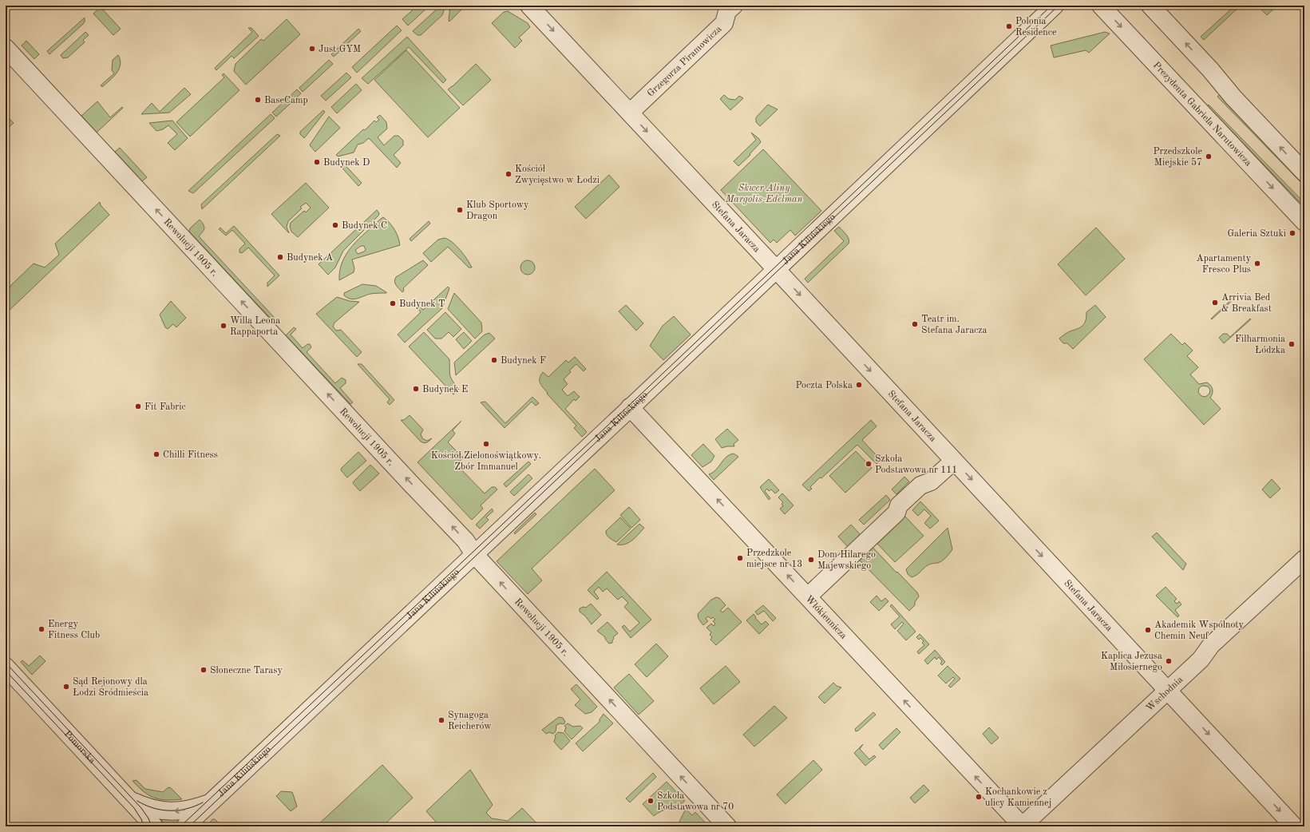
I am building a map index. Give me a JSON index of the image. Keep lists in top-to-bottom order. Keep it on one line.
{"streets":{"street":["Grzegorza Piramowicza","Prezydenta Gabriela Narutowicza","Stefana Jaracza","Jana Kilińskiego","Rewolucji 1905 r.","Włókiennicza","Wschodnia","Pomorska"]},"crossings":[["Grzegorza Piramowicza","Stefana Jaracza"],["Stefana Jaracza","Jana Kilińskiego"],["Stefana Jaracza","Wschodnia"],["Jana Kilińskiego","Rewolucji 1905 r."],["Jana Kilińskiego","Włókiennicza"],["Włókiennicza","Wschodnia"]],"one_way":["Stefana Jaracza","Rewolucji 1905 r.","Włókiennicza"],"parks":["Skwer Aliny Margolis-Edelman"],"places":["Polonia Residence","Just GYM","BaseCamp","Przedszkole Miejskie 57","Budynek D","Kościół Zwycięstwo w Łodzi","Klub Sportowy Dragon","Budynek C","Galeria Sztuki","Budynek A","Apartamenty Fresco Plus","Arrivia Bed & Breakfast","Budynek T","Teatr im. Stefana Jaracza","Willa Leona Rappaporta","Filharmonia Łódzka","Budynek F","Poczta Polska","Budynek E","Fit Fabric","Kościół Zielonoświątkowy. Zbór Immanuel","Chilli Fitness","Szkoła Podstawowa nr 111","Przedzkole miejsce nr 13","Dom Hilarego Majewskiego","Energy Fitness Club","Akademik Wspólnoty Chemin Neuf","Kaplica Jezusa Miłosiernego","Słoneczne Tarasy","Sąd Rejonowy dla Łodzi Śródmieścia","Synagoga Reicherów","Kochankowie z ulicy Kamiennej","Szkoła Podstawowa nr 70"]}
